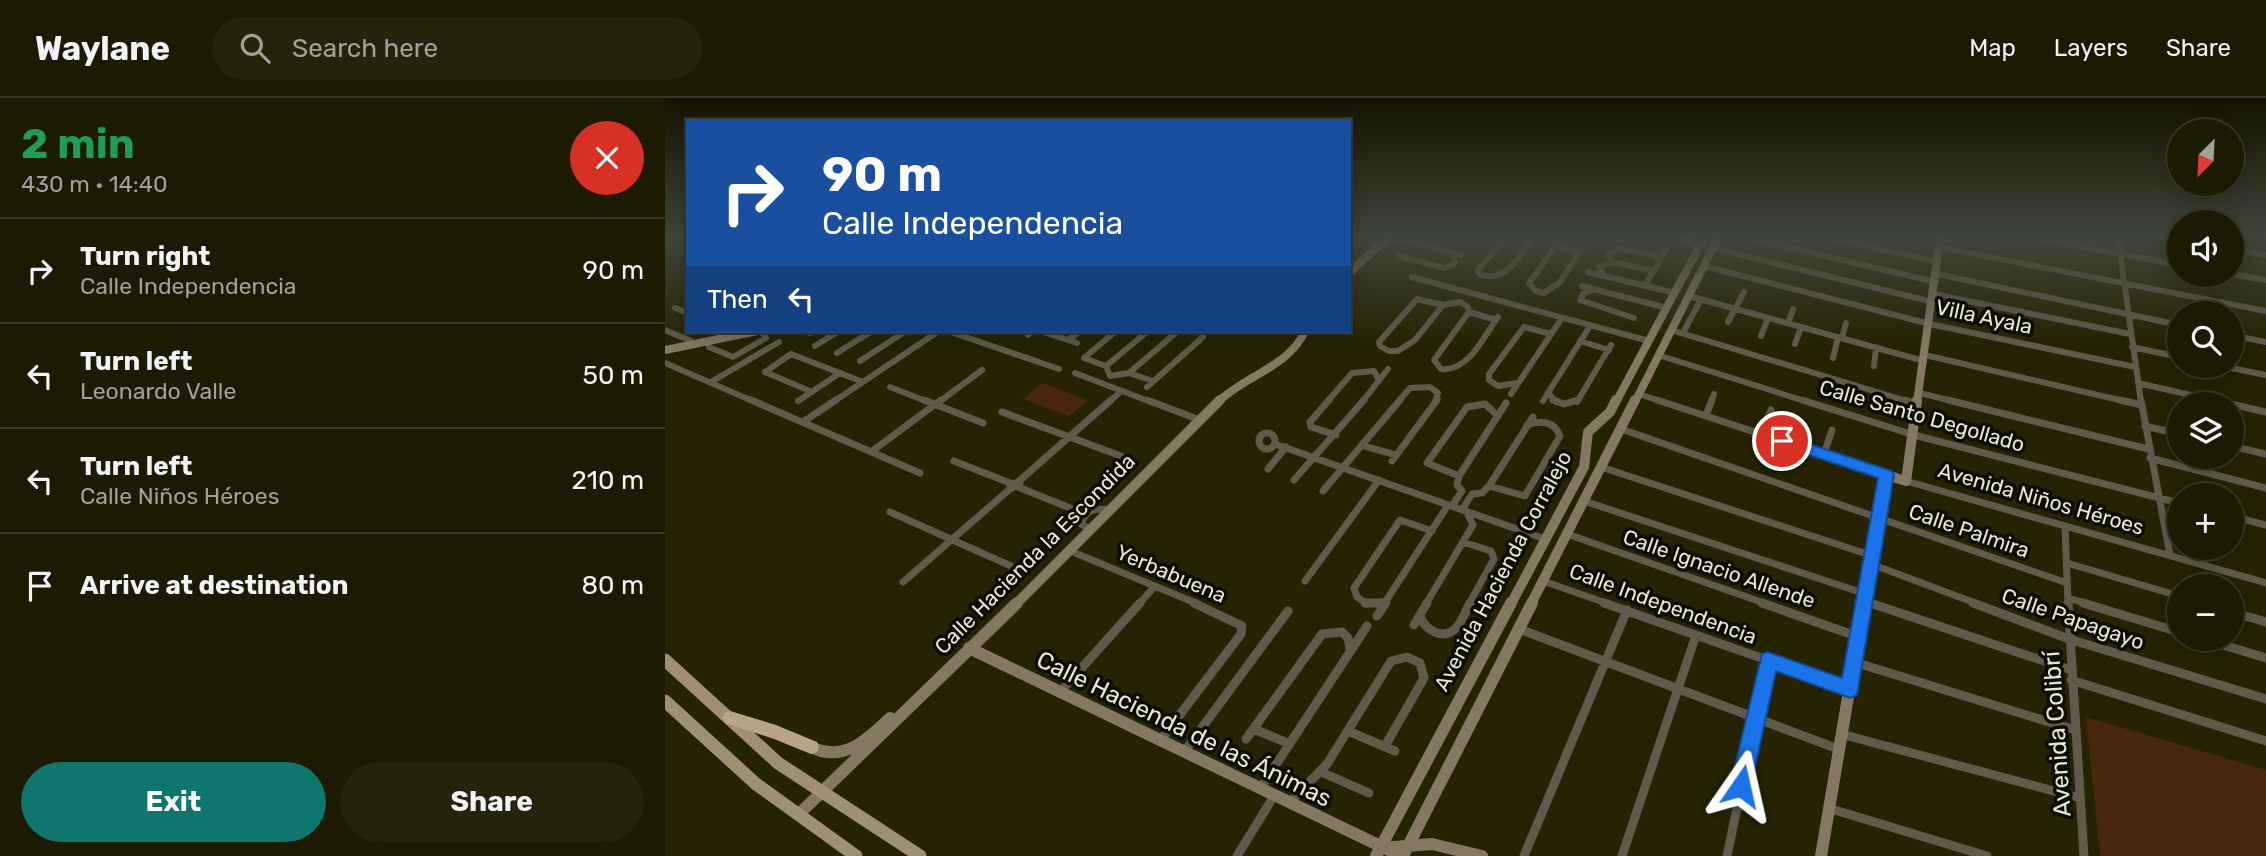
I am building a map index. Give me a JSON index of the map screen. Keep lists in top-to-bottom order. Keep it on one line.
{"streets":{"street":["Villa Ayala","Calle Santo Degollado","Avenida Niños Héroes","Calle Palmira","Calle Hacienda la Escondida","Calle Ignacio Allende","Avenida Hacienda Corralejo","Yerbabuena","Calle Independencia","Calle Papagayo","Calle Hacienda de las Ánimas","Avenida Colibrí"]},"crossings":[["Avenida Niños Héroes","Avenida Colibrí"],["Calle Palmira","Avenida Colibrí"],["Calle Hacienda la Escondida","Yerbabuena"],["Calle Hacienda la Escondida","Calle Hacienda de las Ánimas"],["Avenida Hacienda Corralejo","Calle Hacienda de las Ánimas"],["Yerbabuena","Calle Hacienda de las Ánimas"],["Calle Papagayo","Avenida Colibrí"]],"north":"bottom left","page":{"header":"Waylane","search":"Search here","nav":["Map","Layers","Share"],"heading":["2 min","430 m · 14:40"],"map_buttons":["+","−"],"turn":["90 m","Calle Independencia"],"list":[{"name":"Turn right","note":"Calle Independencia","value":"90 m"},{"name":"Turn left","note":"Leonardo Valle","value":"50 m"},{"name":"Turn left","note":"Calle Niños Héroes","value":"210 m"},{"name":"Arrive at destination","value":"80 m"}],"then":"Then","buttons":["Exit","Share"]}}
